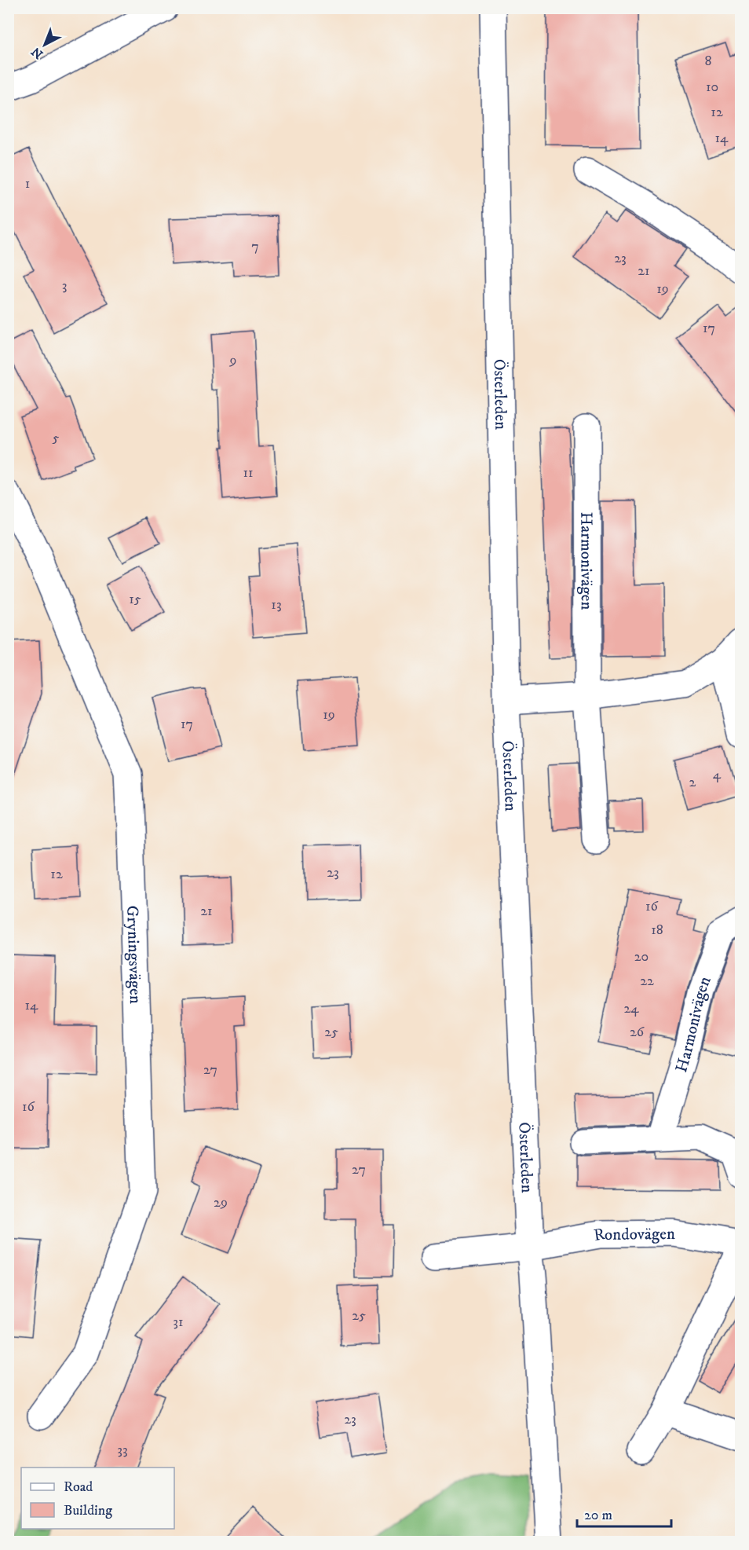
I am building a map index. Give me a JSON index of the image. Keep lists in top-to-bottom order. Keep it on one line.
{"streets":{"street":["Österleden","Harmonivägen","Gryningsvägen","Rondovägen"]},"crossings":[["Österleden","Rondovägen"]],"house_numbers":["8","10","12","14","1","7","23","21","3","19","17","9","5","11","15","13","19","17","4","2","23","12","16","21","18","20","22","14","24","25","26","27","16","27","29","25","31","23","33"],"legend":["Road","Building"],"scale_bar":"20 m","north":"bottom left"}
